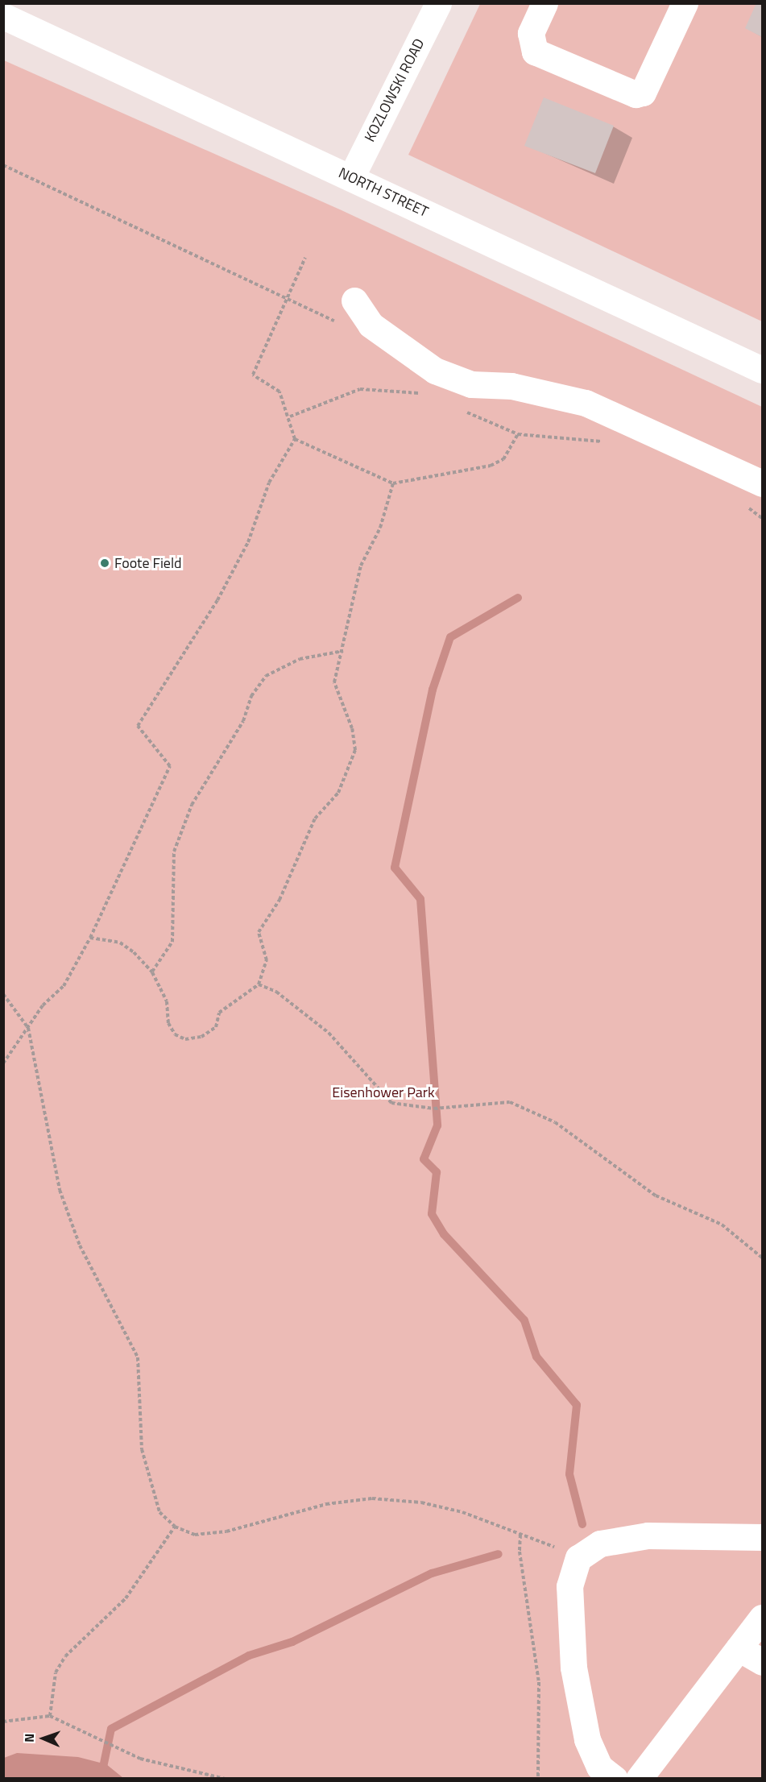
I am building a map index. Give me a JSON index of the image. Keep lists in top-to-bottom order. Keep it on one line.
{"streets":{"main road":["KOZLOWSKI ROAD","NORTH STREET"]},"crossings":[["KOZLOWSKI ROAD","NORTH STREET"]],"parks":["Eisenhower Park"],"places":["Foote Field"],"north":"left"}
